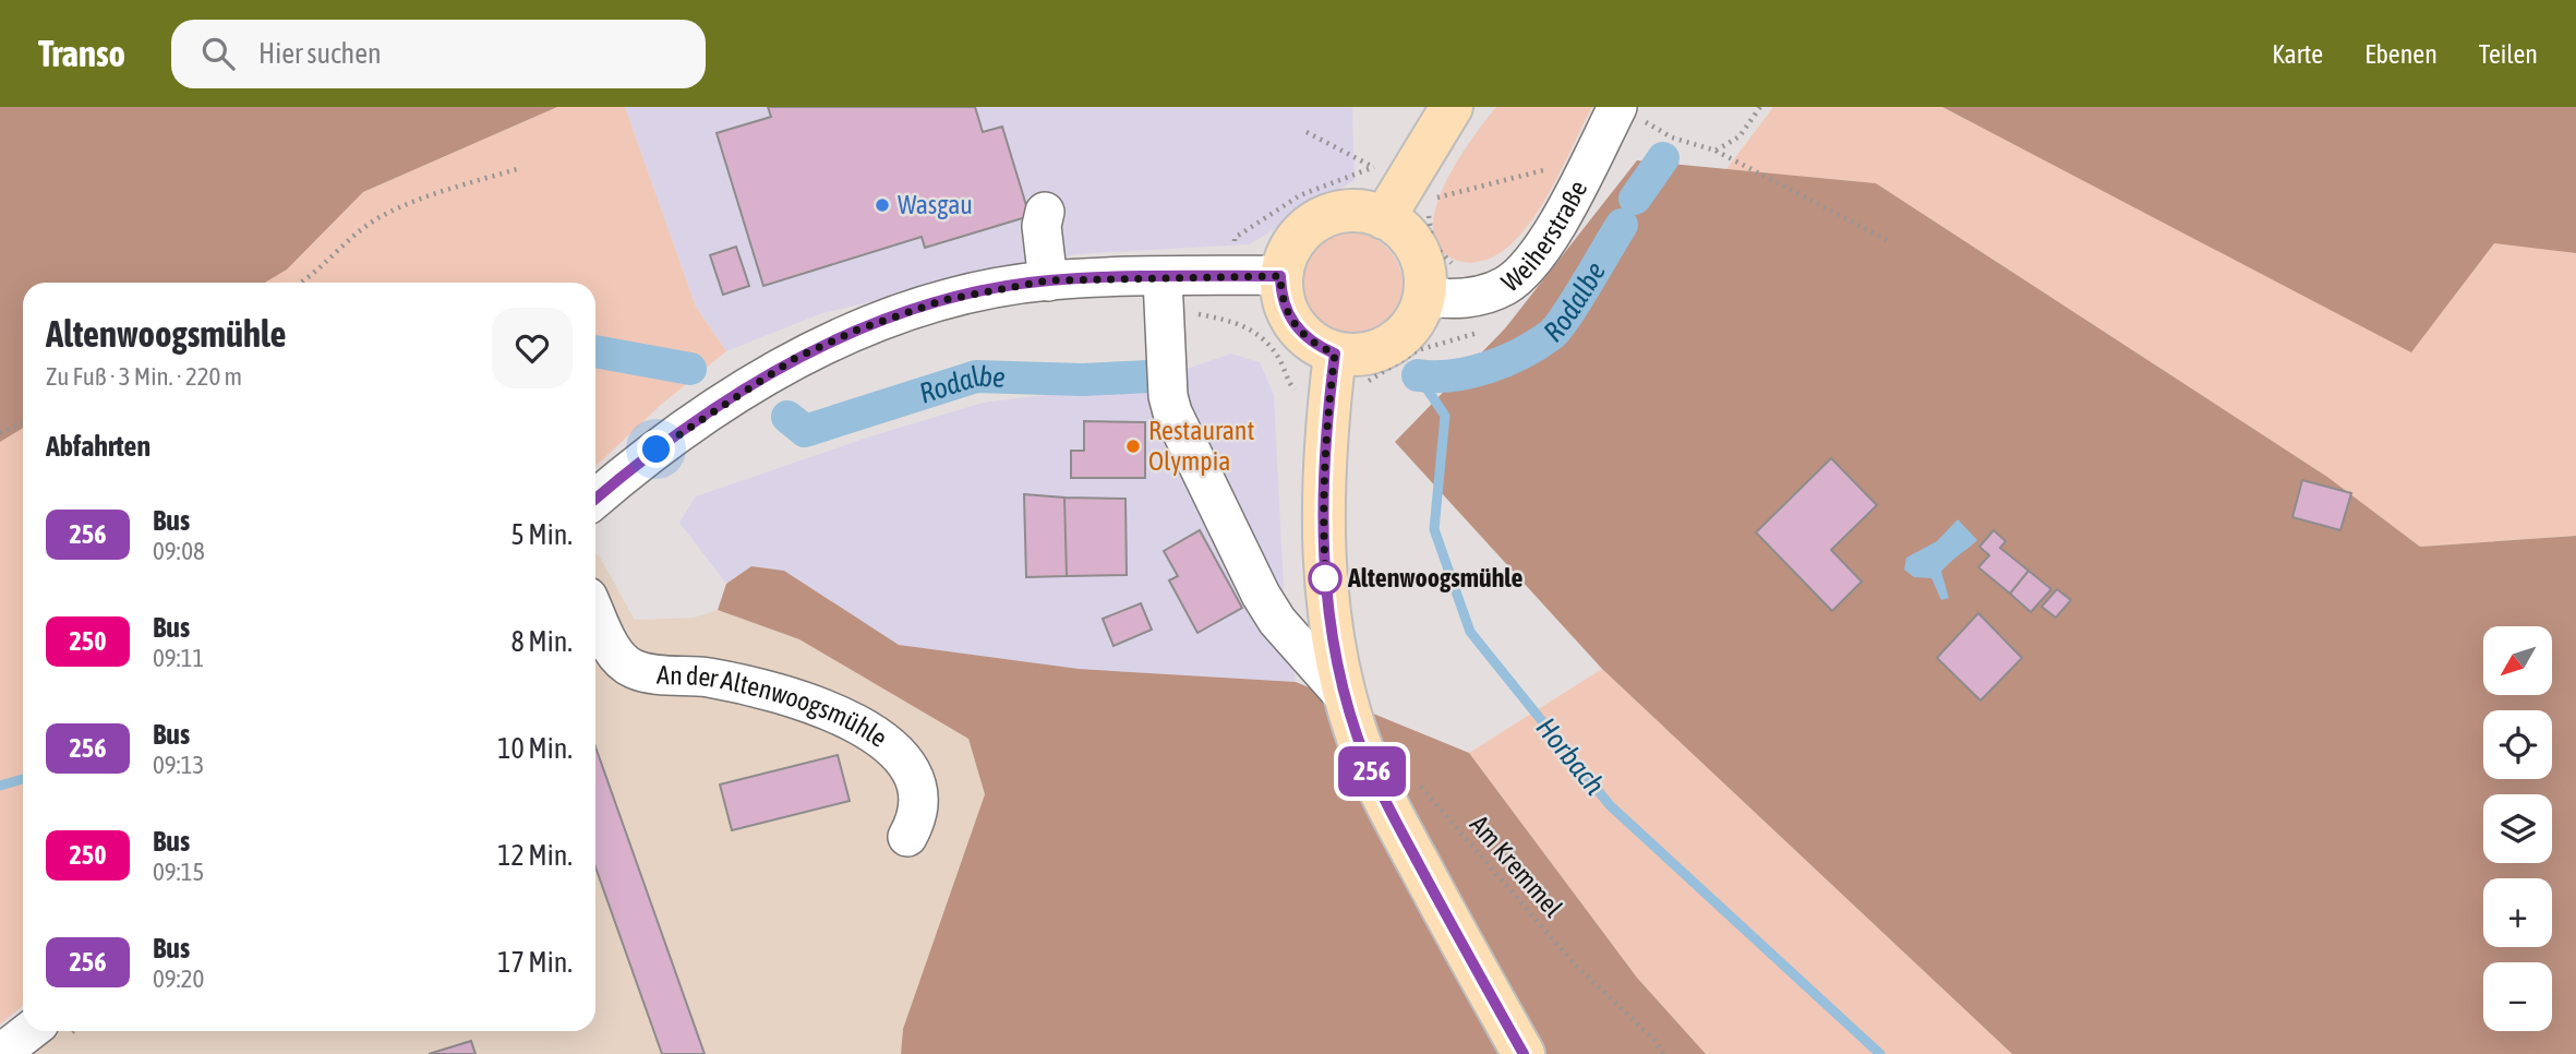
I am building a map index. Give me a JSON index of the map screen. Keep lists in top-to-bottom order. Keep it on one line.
{"streets":{"street":["Weiherstraße","An der Altenwoogsmühle"],"path":["Am Kremmel"]},"water":["Rodalbe","Horbach"],"places":["Wasgau","Restaurant Olympia","Altenwoogsmühle"],"lines":["bus line 256"],"north":"bottom left","page":{"header":"Transo","search":"Hier suchen","nav":["Karte","Ebenen","Teilen"],"on_map":"256","heading":[["Altenwoogsmühle","Zu Fuß · 3 Min. · 220 m"],"Abfahrten"],"list":[{"mark":"256","name":"Bus","note":"09:08","value":"5 Min."},{"mark":"250","name":"Bus","note":"09:11","value":"8 Min."},{"mark":"256","name":"Bus","note":"09:13","value":"10 Min."},{"mark":"250","name":"Bus","note":"09:15","value":"12 Min."},{"mark":"256","name":"Bus","note":"09:20","value":"17 Min."}],"map_buttons":["+","−"]}}
